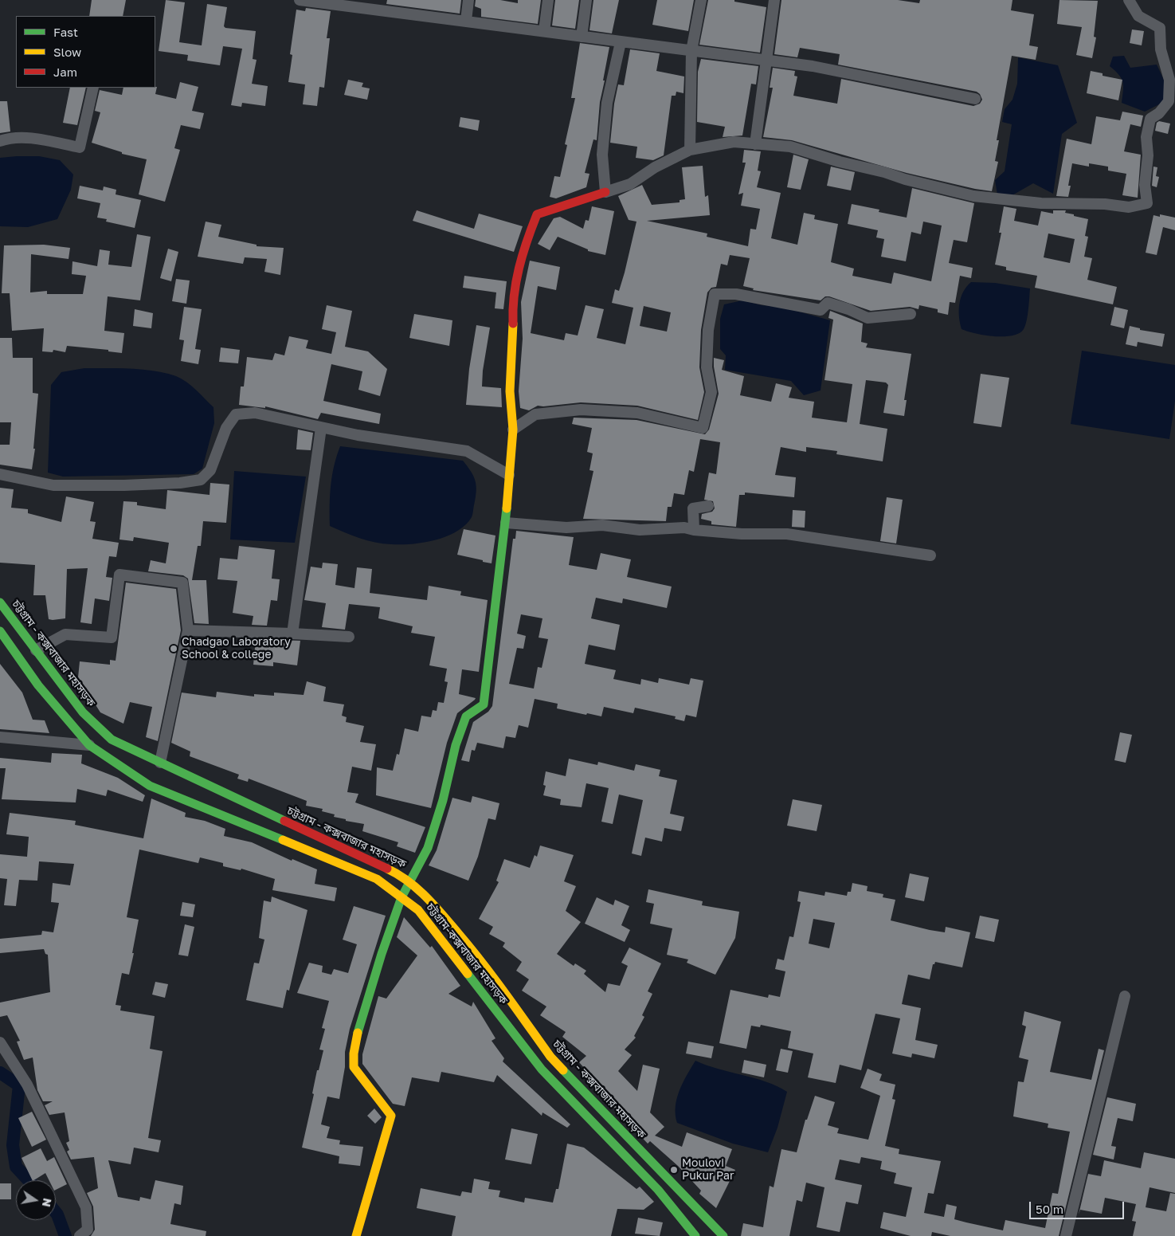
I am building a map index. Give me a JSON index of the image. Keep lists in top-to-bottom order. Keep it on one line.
{"streets":{"main road":["চট্টগ্রাম - কক্সবাজার মহাসড়ক","চট্টগ্রাম-কক্সবাজার মহাসড়ক"]},"places":["Chadgao Laboratory School & college","Moulovi Pukur Par"],"legend":["Fast","Slow","Jam"],"scale_bar":"50 m","north":"right"}
